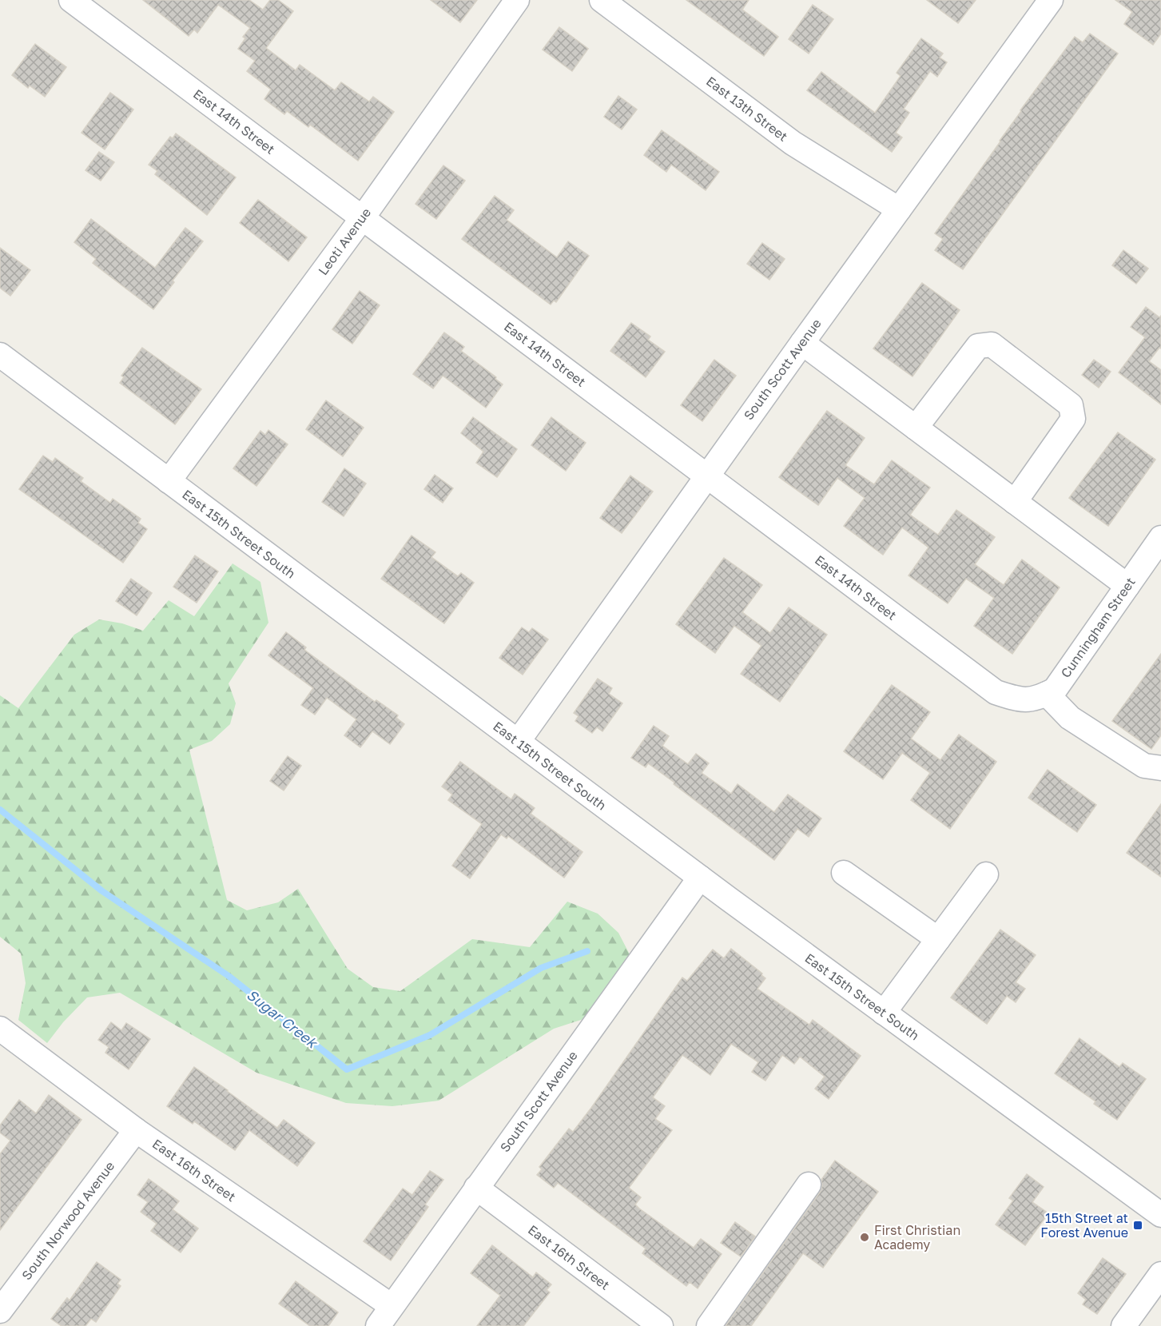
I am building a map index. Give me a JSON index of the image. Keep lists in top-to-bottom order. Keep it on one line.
{"streets":{"street":["East 13th Street","East 14th Street","Leoti Avenue","South Scott Avenue","East 15th Street South","Cunningham Street","East 16th Street","South Norwood Avenue"]},"crossings":[["East 13th Street","South Scott Avenue"],["East 14th Street","Leoti Avenue"],["East 14th Street","South Scott Avenue"],["East 14th Street","Cunningham Street"],["Leoti Avenue","East 15th Street South"],["South Scott Avenue","East 15th Street South"],["South Scott Avenue","East 16th Street"],["East 16th Street","South Norwood Avenue"]],"water":["Sugar Creek"],"places":{"transit":["15th Street at Forest Avenue"],"other":["First Christian Academy"]}}
